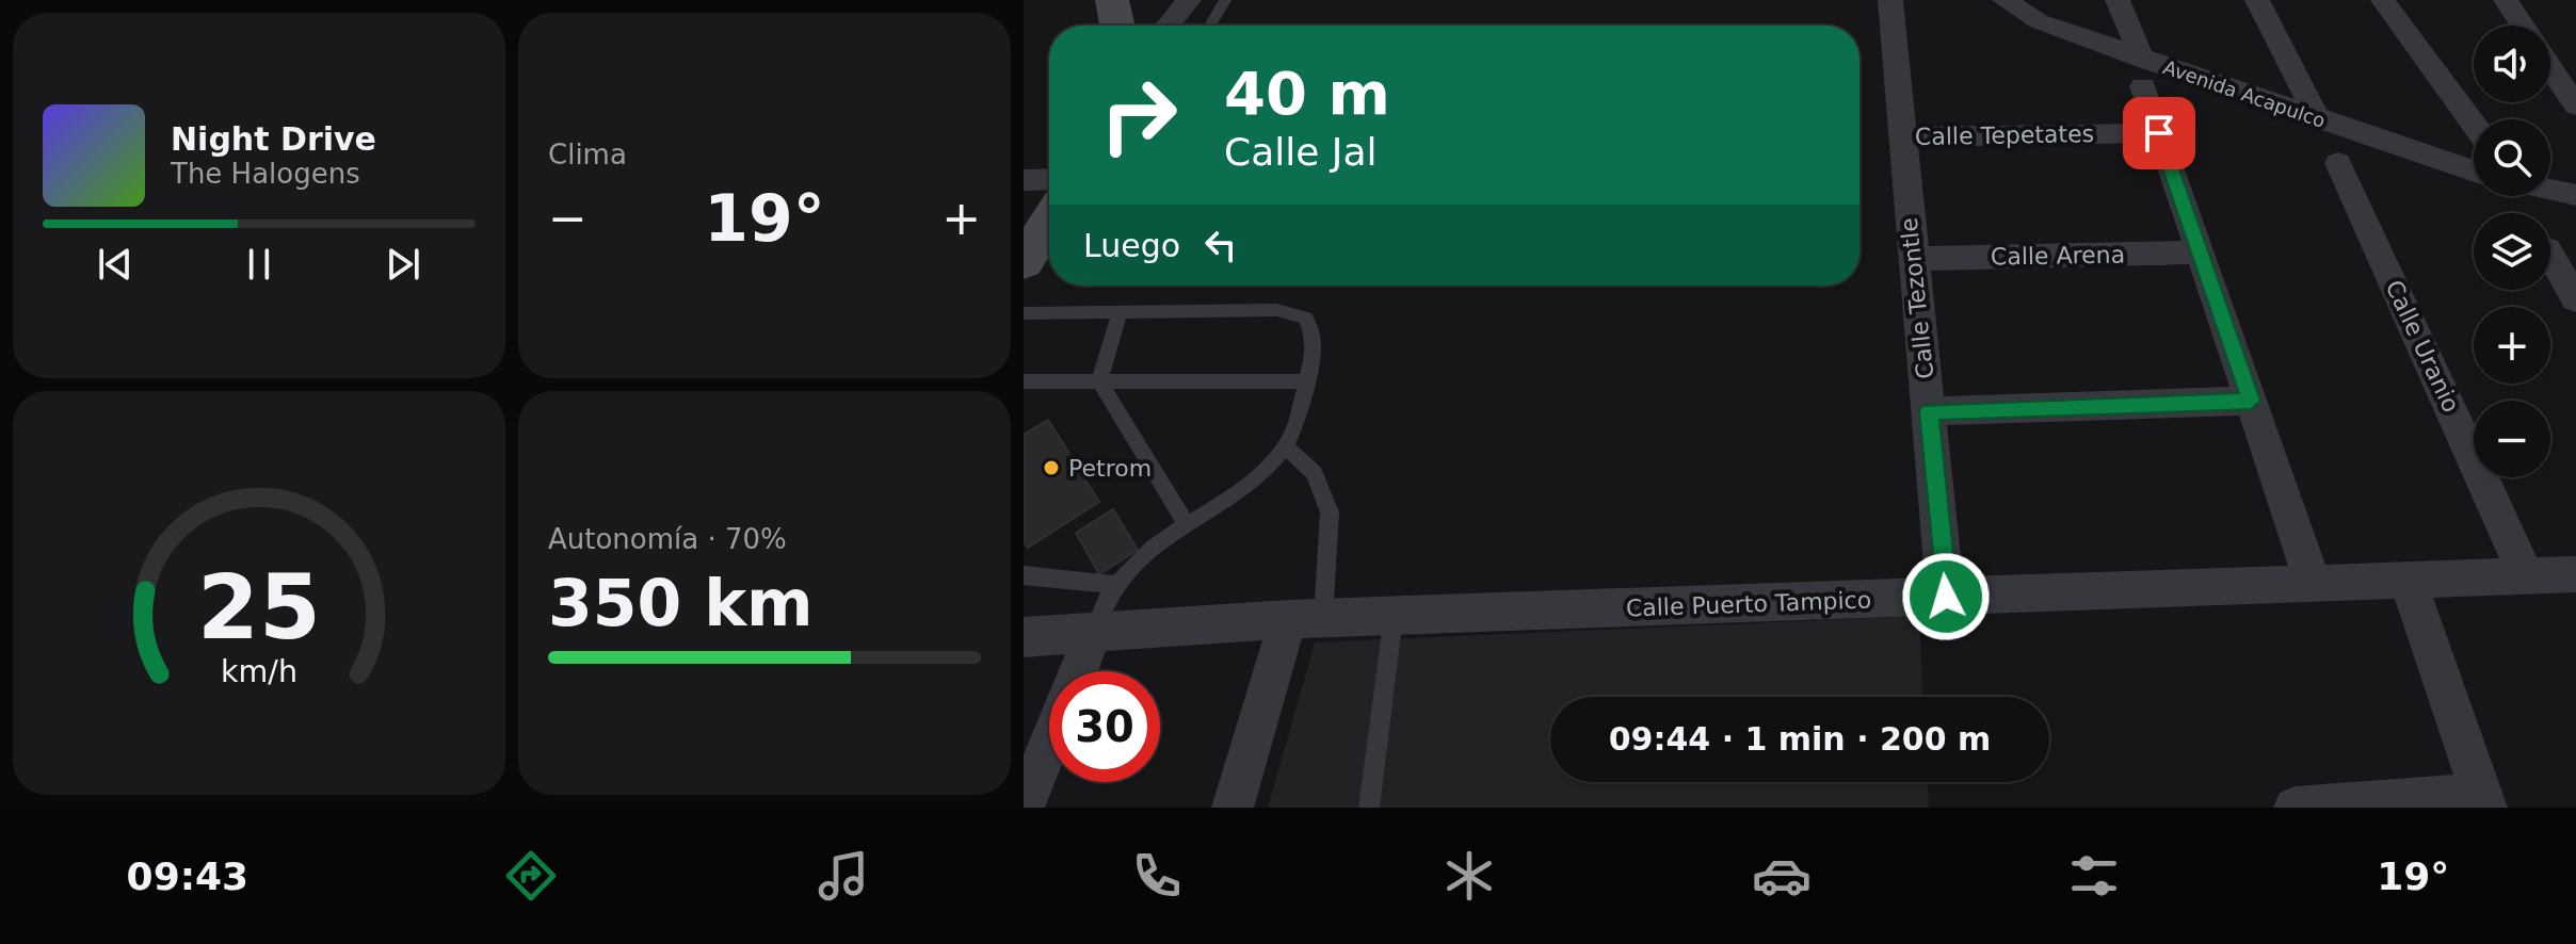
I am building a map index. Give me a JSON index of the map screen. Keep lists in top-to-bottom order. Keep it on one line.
{"streets":{"street":["Avenida Acapulco","Calle Tepetates","Calle Arena","Calle Tezontle","Calle Uranio","Calle Puerto Tampico"]},"crossings":[["Calle Tepetates","Calle Tezontle"],["Calle Arena","Calle Tezontle"],["Calle Tezontle","Calle Puerto Tampico"],["Calle Uranio","Calle Puerto Tampico"]],"places":["Petrom"],"page":{"tile":["Clima",["Autonomía · 70%","350 km"]],"map_buttons":["+","−"],"turn":["40 m","Calle Jal"],"song":["Night Drive","The Halogens"],"heat":["−","19°","+"],"then":"Luego","limit":"30","trip":"09:44 · 1 min · 200 m","tabs":["09:43","19°"],"gauge":["25","km/h"]}}
